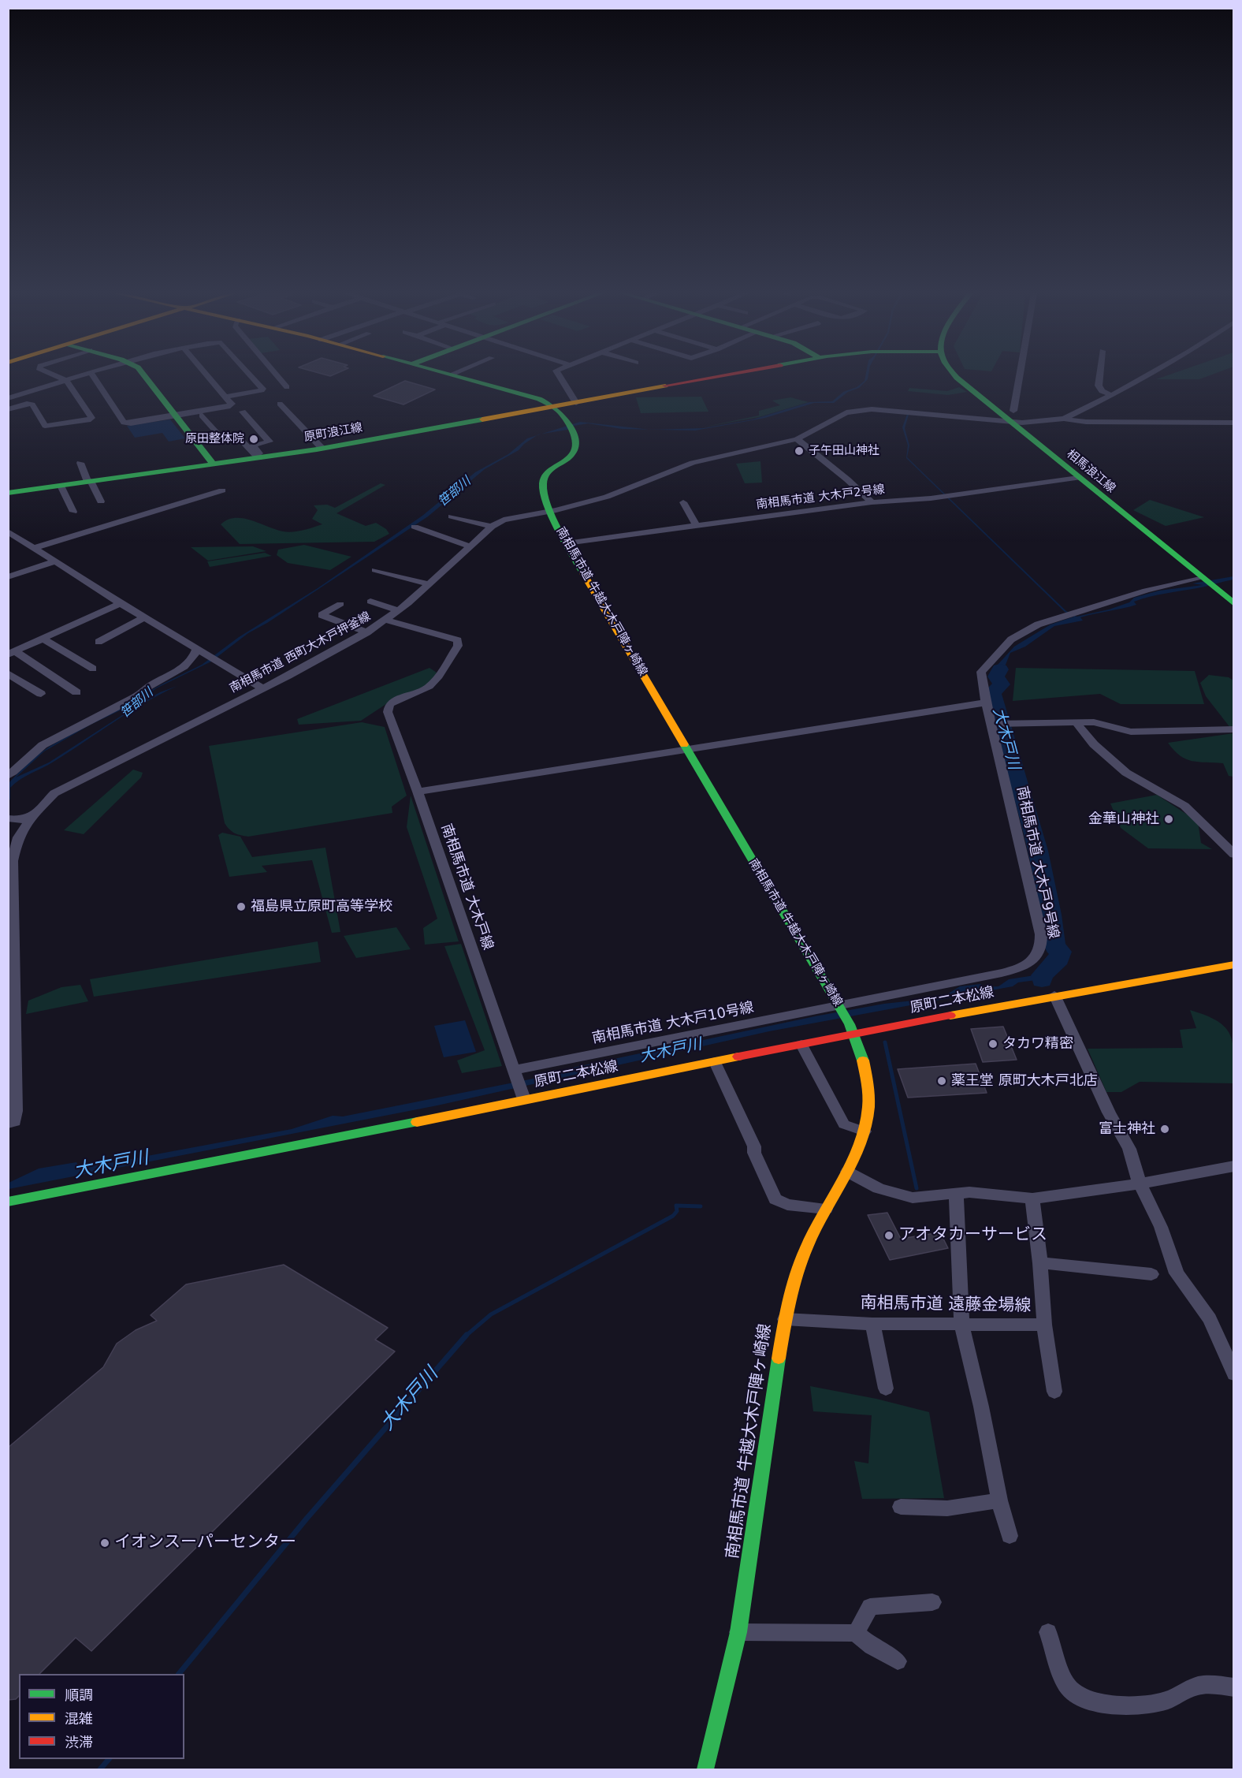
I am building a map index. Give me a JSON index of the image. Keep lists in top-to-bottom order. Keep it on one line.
{"streets":{"street":["原町浪江線","相馬浪江線","南相馬市道 大木戸2号線","南相馬市道 牛越大木戸陣ヶ崎線","南相馬市道 西町大木戸押釜線","南相馬市道 大木戸9号線","南相馬市道 大木戸線","原町二本松線","南相馬市道 大木戸10号線","南相馬市道 遠藤金場線"]},"crossings":[["原町浪江線","南相馬市道 牛越大木戸陣ヶ崎線"],["相馬浪江線","南相馬市道 大木戸2号線"],["相馬浪江線","南相馬市道 西町大木戸押釜線"],["相馬浪江線","南相馬市道 大木戸9号線"],["南相馬市道 大木戸2号線","南相馬市道 牛越大木戸陣ヶ崎線"],["南相馬市道 牛越大木戸陣ヶ崎線","南相馬市道 西町大木戸押釜線"],["南相馬市道 牛越大木戸陣ヶ崎線","南相馬市道 大木戸9号線"],["南相馬市道 牛越大木戸陣ヶ崎線","原町二本松線"],["南相馬市道 牛越大木戸陣ヶ崎線","南相馬市道 大木戸10号線"],["南相馬市道 牛越大木戸陣ヶ崎線","南相馬市道 遠藤金場線"],["南相馬市道 西町大木戸押釜線","南相馬市道 大木戸線"],["南相馬市道 大木戸9号線","南相馬市道 大木戸10号線"],["南相馬市道 大木戸線","原町二本松線"],["南相馬市道 大木戸線","南相馬市道 大木戸10号線"]],"water":["笹部川","大木戸川"],"places":["原田整体院","子午田山神社","金華山神社","福島県立原町高等学校","タカワ精密","薬王堂 原町大木戸北店","富士神社","アオタカーサービス","イオンスーパーセンター"],"legend":["順調","混雑","渋滞"]}
